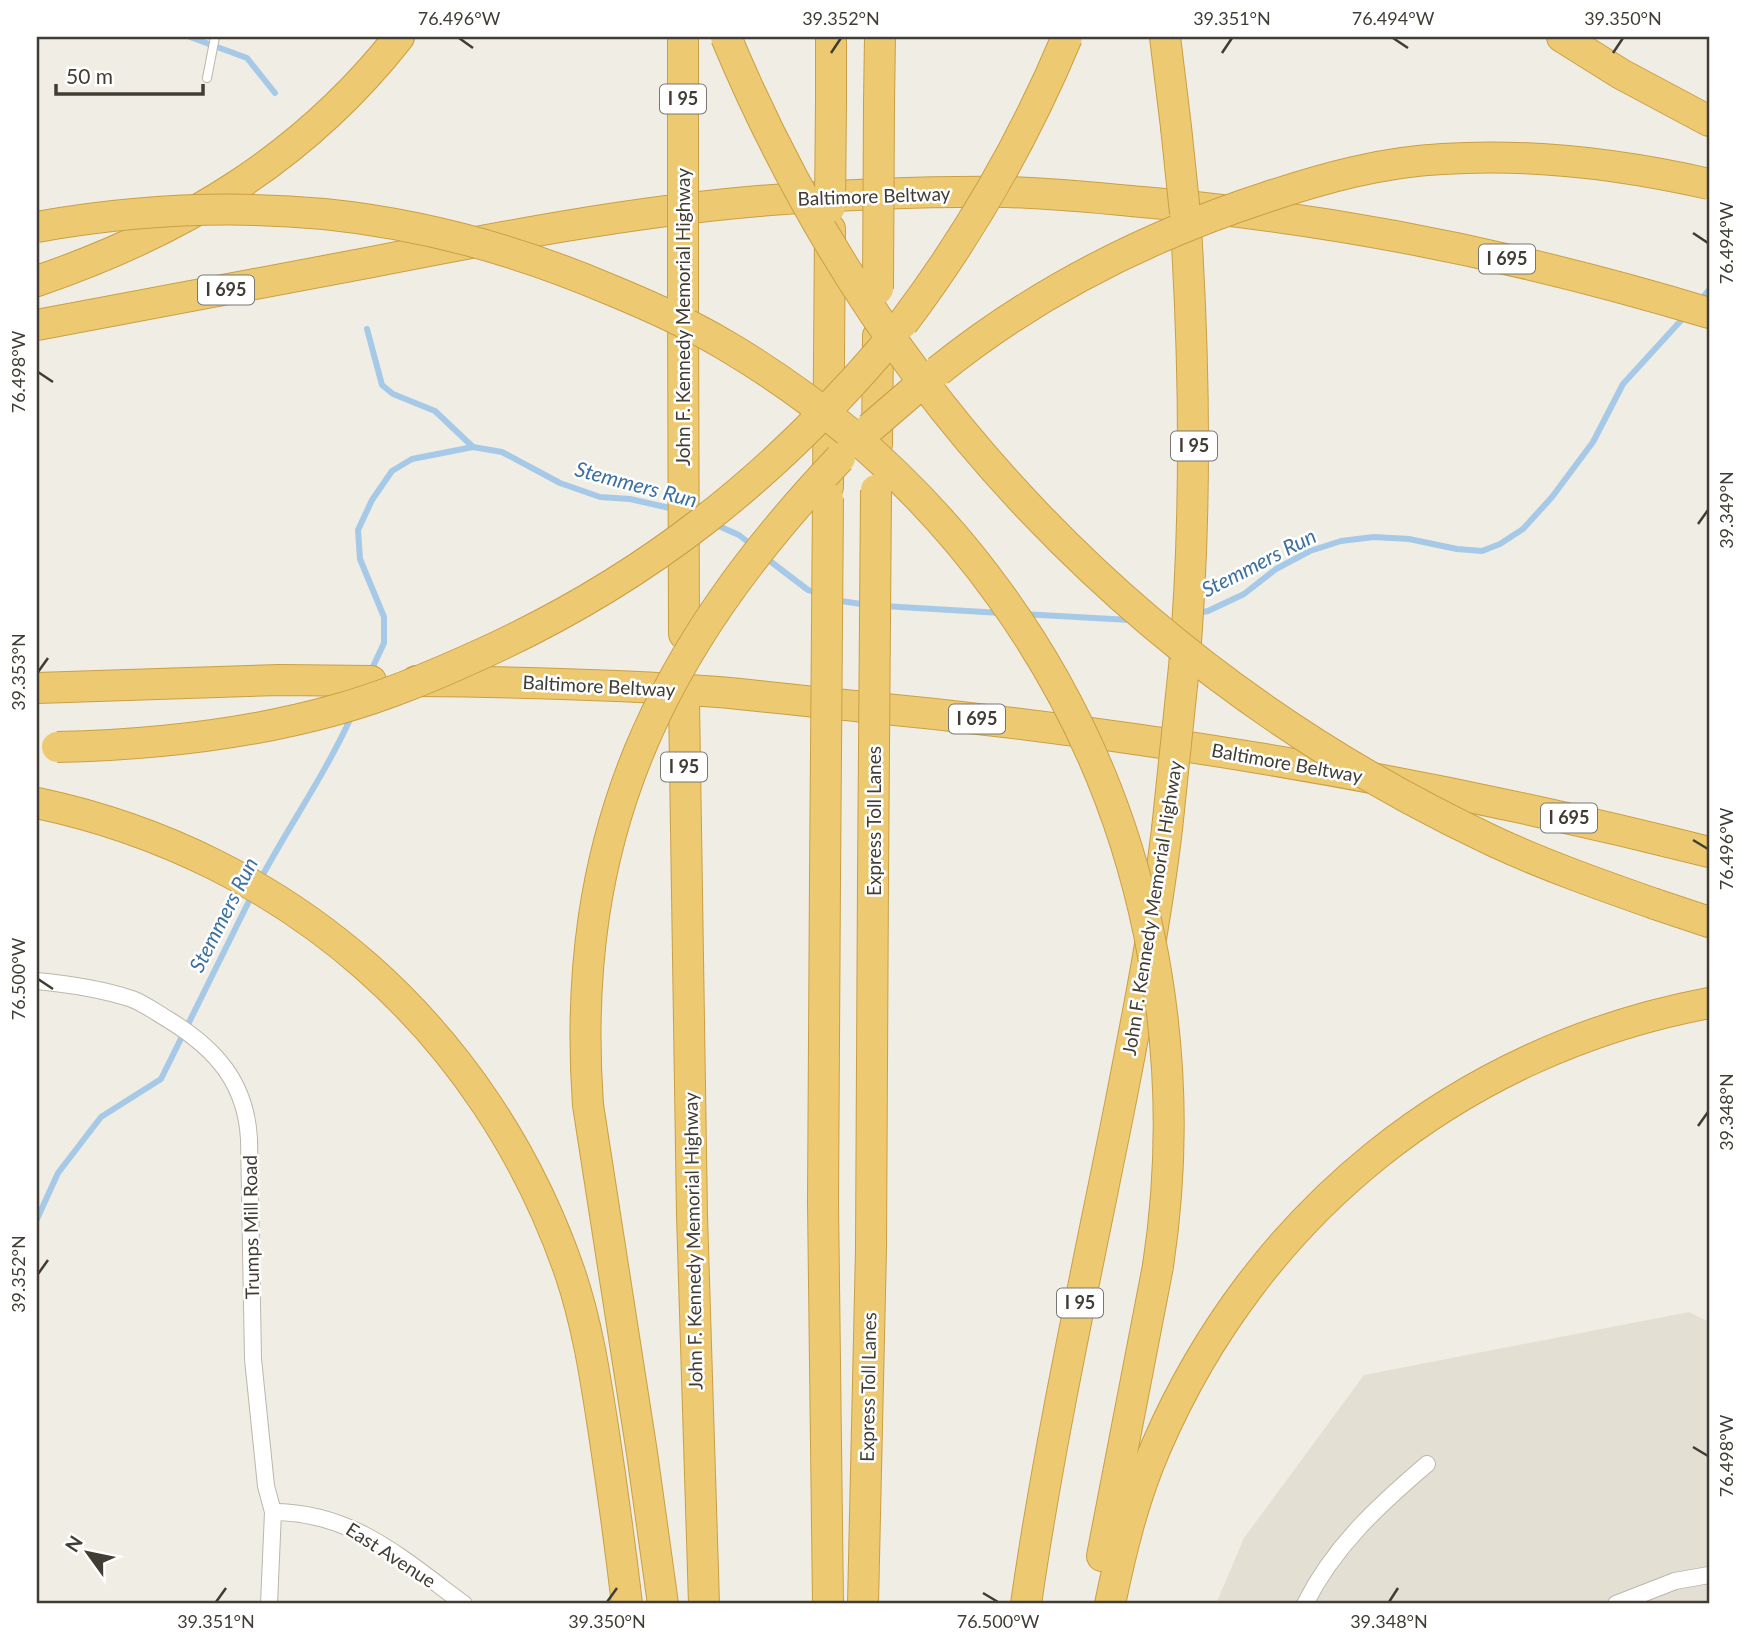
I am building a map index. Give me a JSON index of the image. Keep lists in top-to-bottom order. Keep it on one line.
{"streets":{"highway":["I 95","Baltimore Beltway","I 695","John F. Kennedy Memorial Highway","Express Toll Lanes"],"street":["Trumps Mill Road","East Avenue"]},"crossings":[["Trumps Mill Road","East Avenue"]],"water":["Stemmers Run"],"scale_bar":"50 m","north":"top left","coordinates":["76.496°W","39.352°N","39.351°N","76.494°W","39.350°N","76.498°W","39.349°N","39.353°N","76.500°W","39.348°N"]}
